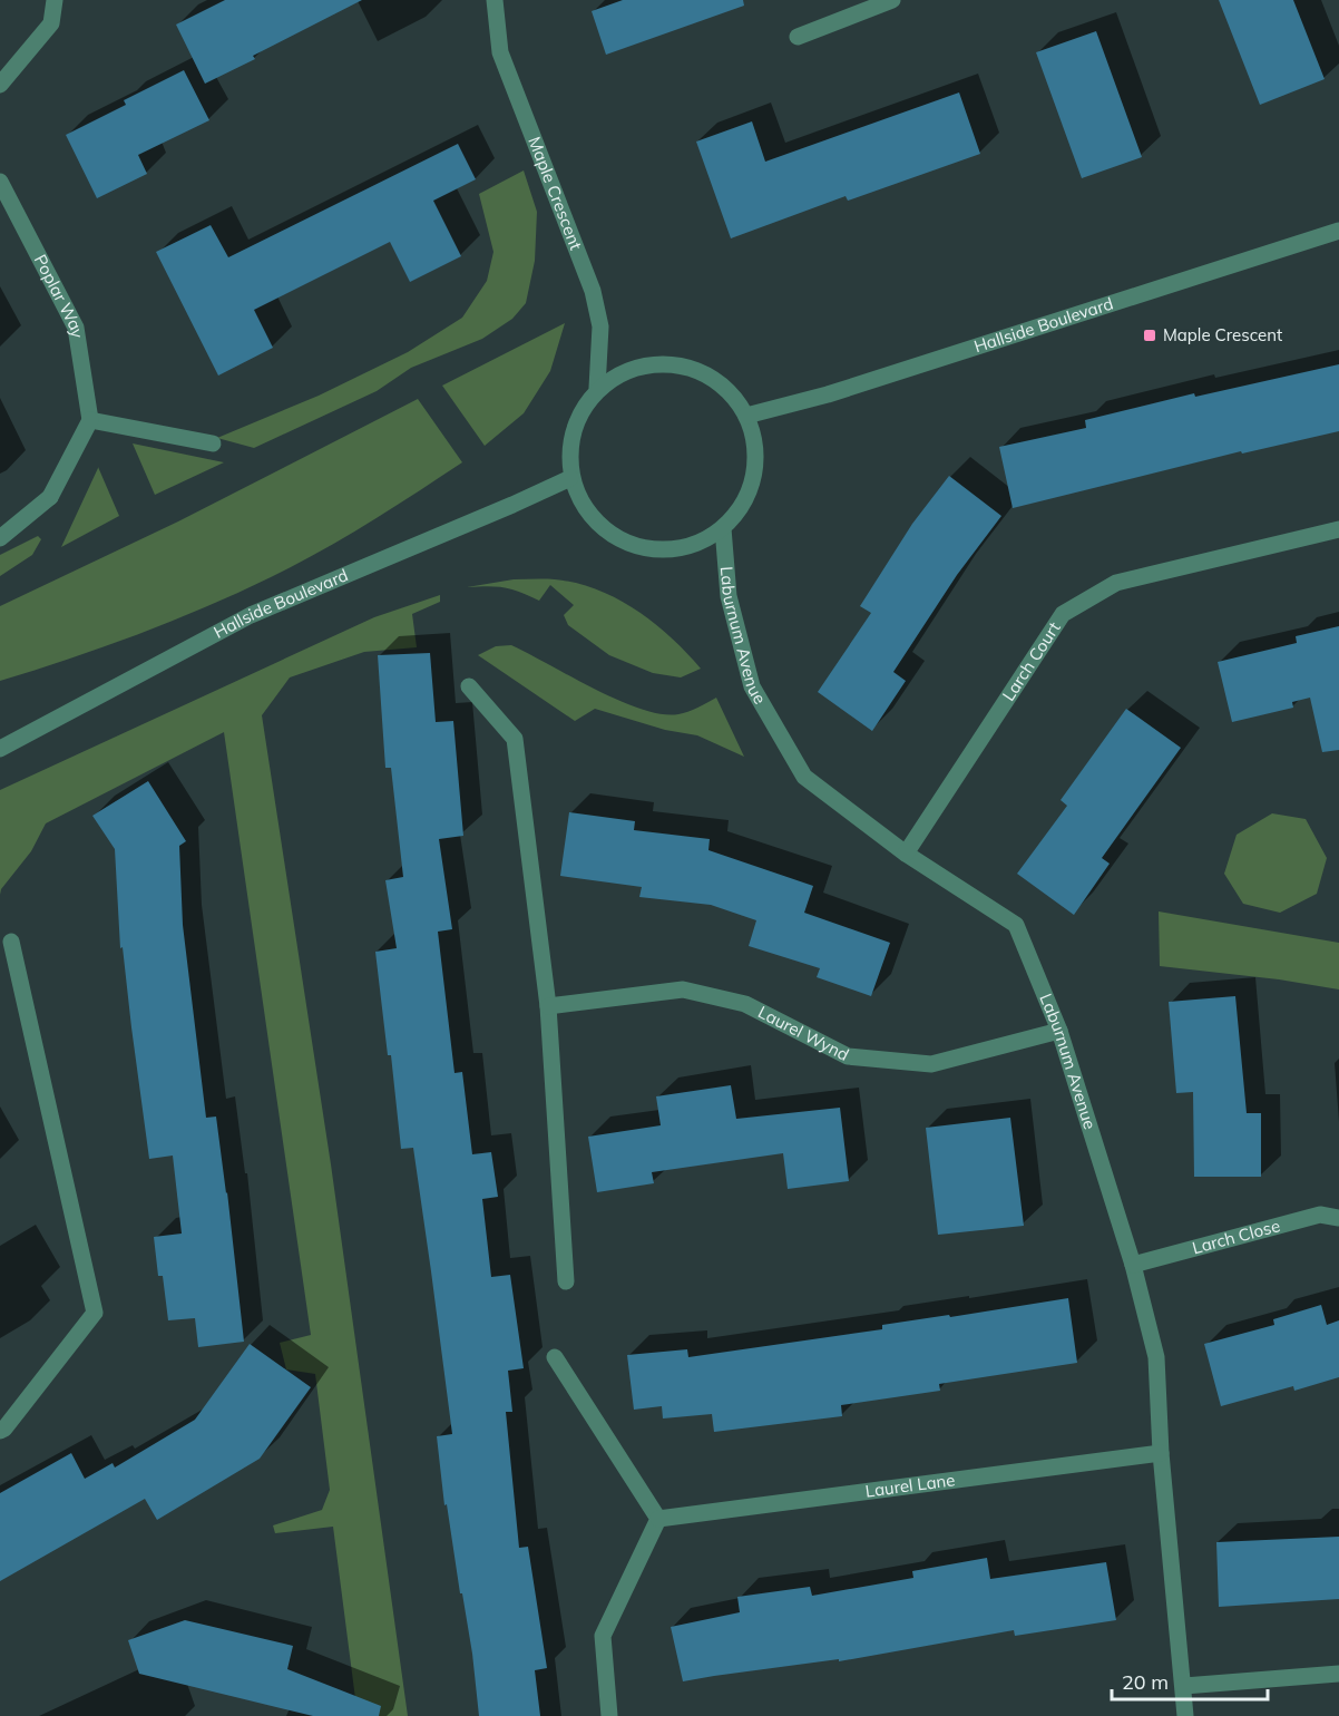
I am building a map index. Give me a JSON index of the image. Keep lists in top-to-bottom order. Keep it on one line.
{"streets":{"street":["Maple Crescent","Poplar Way","Hallside Boulevard","Laburnum Avenue","Larch Court","Laurel Wynd","Larch Close","Laurel Lane"]},"crossings":[["Maple Crescent","Hallside Boulevard"],["Maple Crescent","Laburnum Avenue"],["Hallside Boulevard","Laburnum Avenue"],["Laburnum Avenue","Larch Court"],["Laburnum Avenue","Laurel Wynd"],["Laburnum Avenue","Larch Close"],["Laburnum Avenue","Laurel Lane"]],"places":{"transit":["Maple Crescent"]},"scale_bar":"20 m"}
